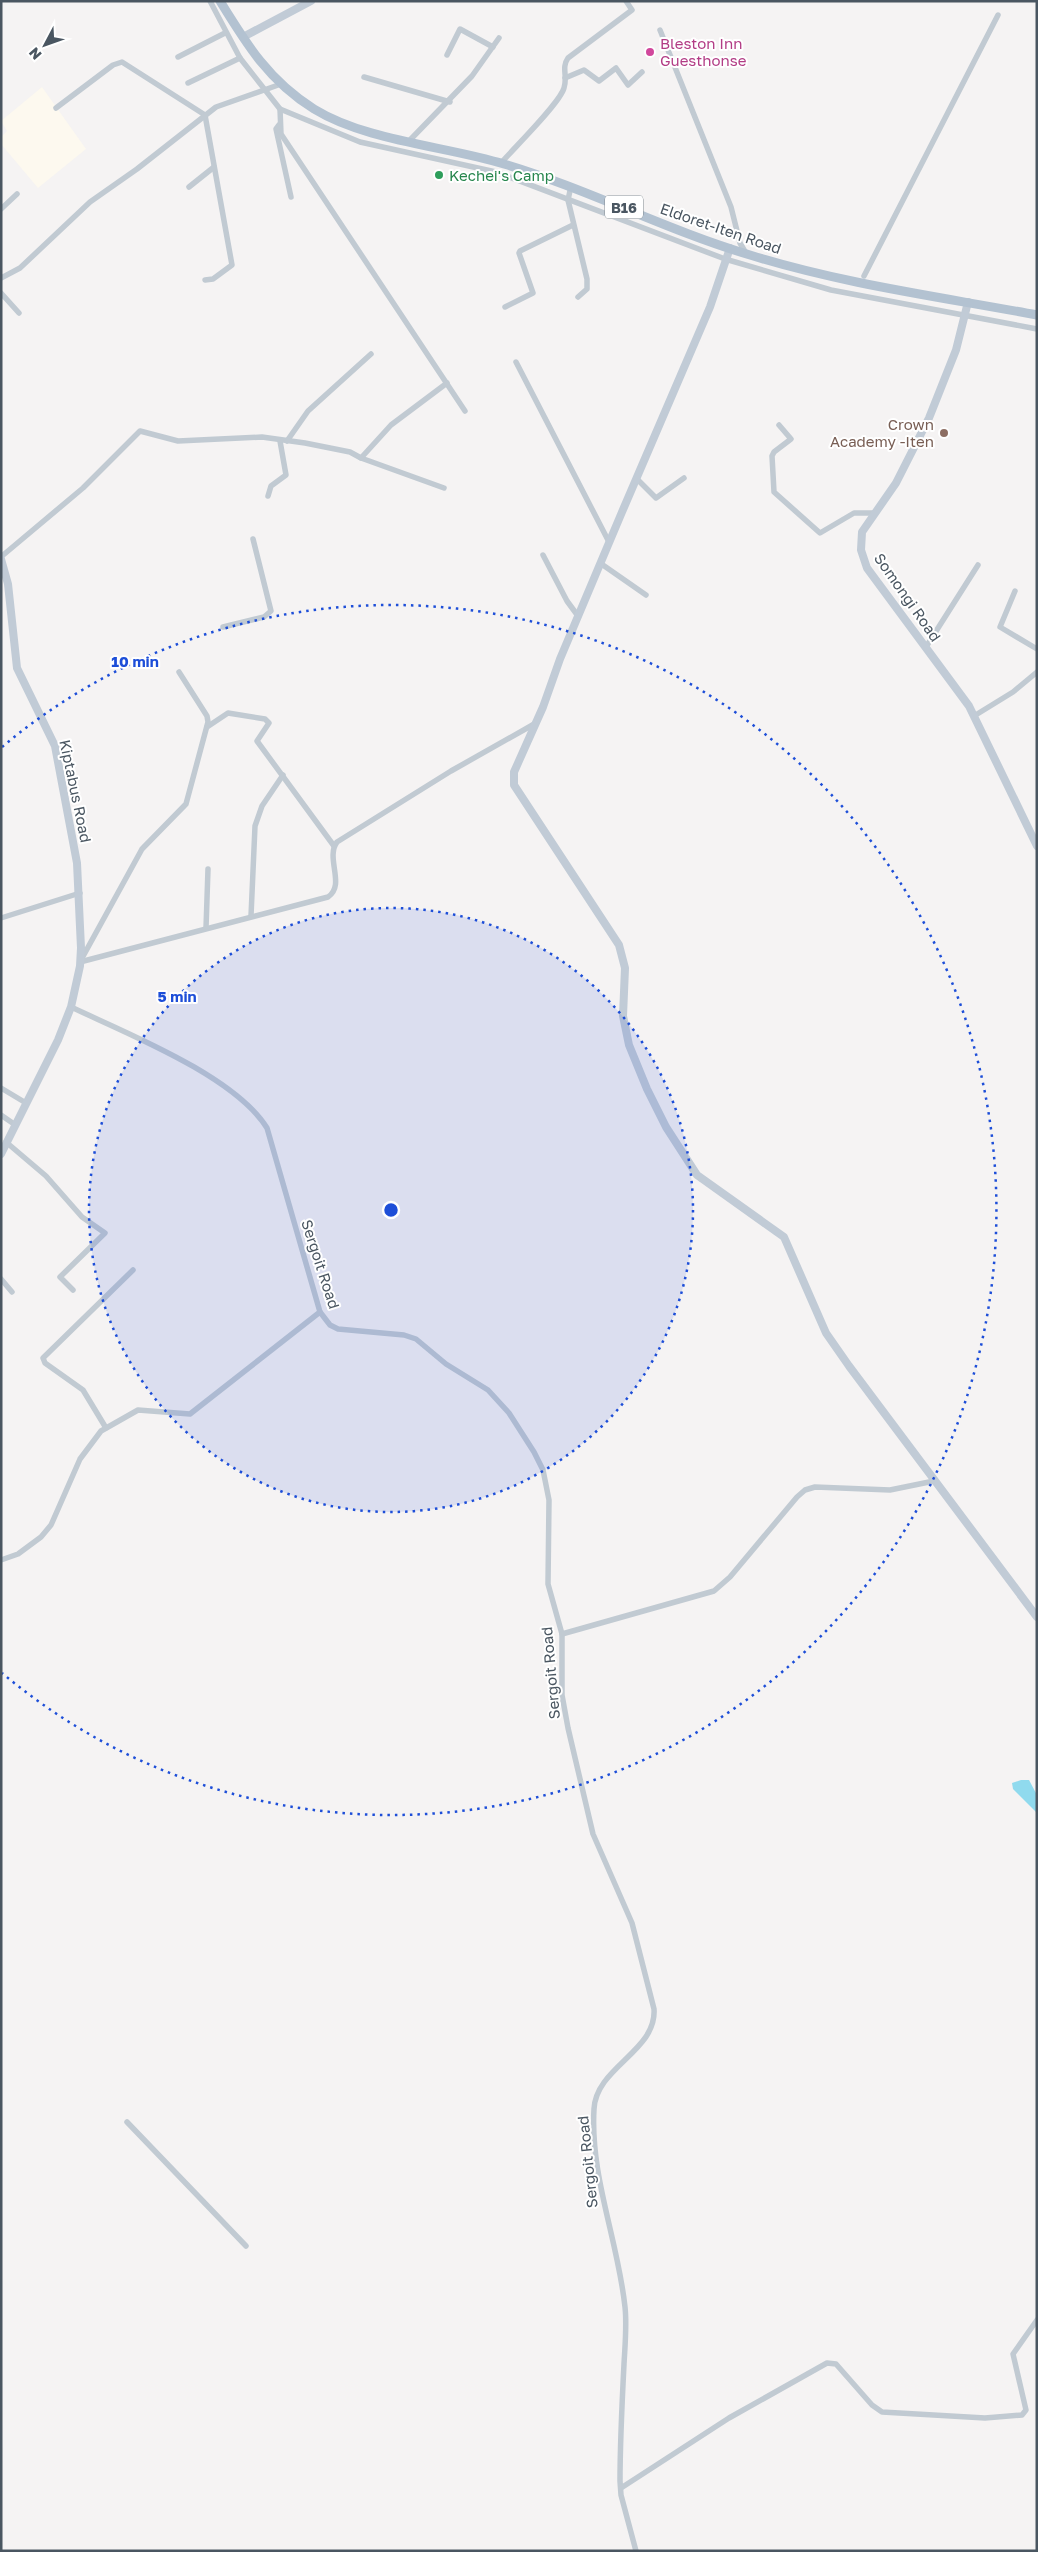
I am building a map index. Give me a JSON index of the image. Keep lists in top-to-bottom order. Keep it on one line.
{"streets":{"main road":["B16","Eldoret-Iten Road"],"street":["Somongi Road","Kiptabus Road","Sergoit Road"]},"crossings":[["Eldoret-Iten Road","Somongi Road"],["Kiptabus Road","Sergoit Road"]],"places":["Bleston Inn Guesthonse","Kechei's Camp","Crown Academy -Iten"],"north":"bottom left","rings":["10 min","5 min"]}
